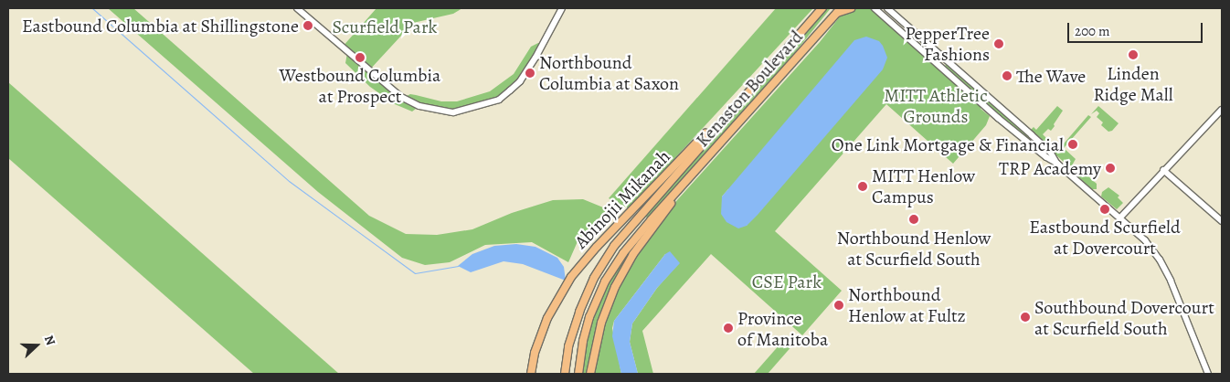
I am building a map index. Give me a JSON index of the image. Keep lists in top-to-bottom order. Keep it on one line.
{"streets":{"main road":["Kenaston Boulevard","Abinojii Mikanah"]},"crossings":[["Kenaston Boulevard","Abinojii Mikanah"]],"parks":["Scurfield Park","MITT Athletic Grounds","CSE Park"],"places":["Eastbound Columbia at Shillingstone","PepperTree Fashions","Linden Ridge Mall","Westbound Columbia at Prospect","Northbound Columbia at Saxon","The Wave","One Link Mortgage & Financial","TRP Academy","MITT Henlow Campus","Eastbound Scurfield at Dovercourt","Northbound Henlow at Scurfield South","Northbound Henlow at Fultz","Southbound Dovercourt at Scurfield South","Province of Manitoba"],"scale_bar":"200 m","north":"right"}
